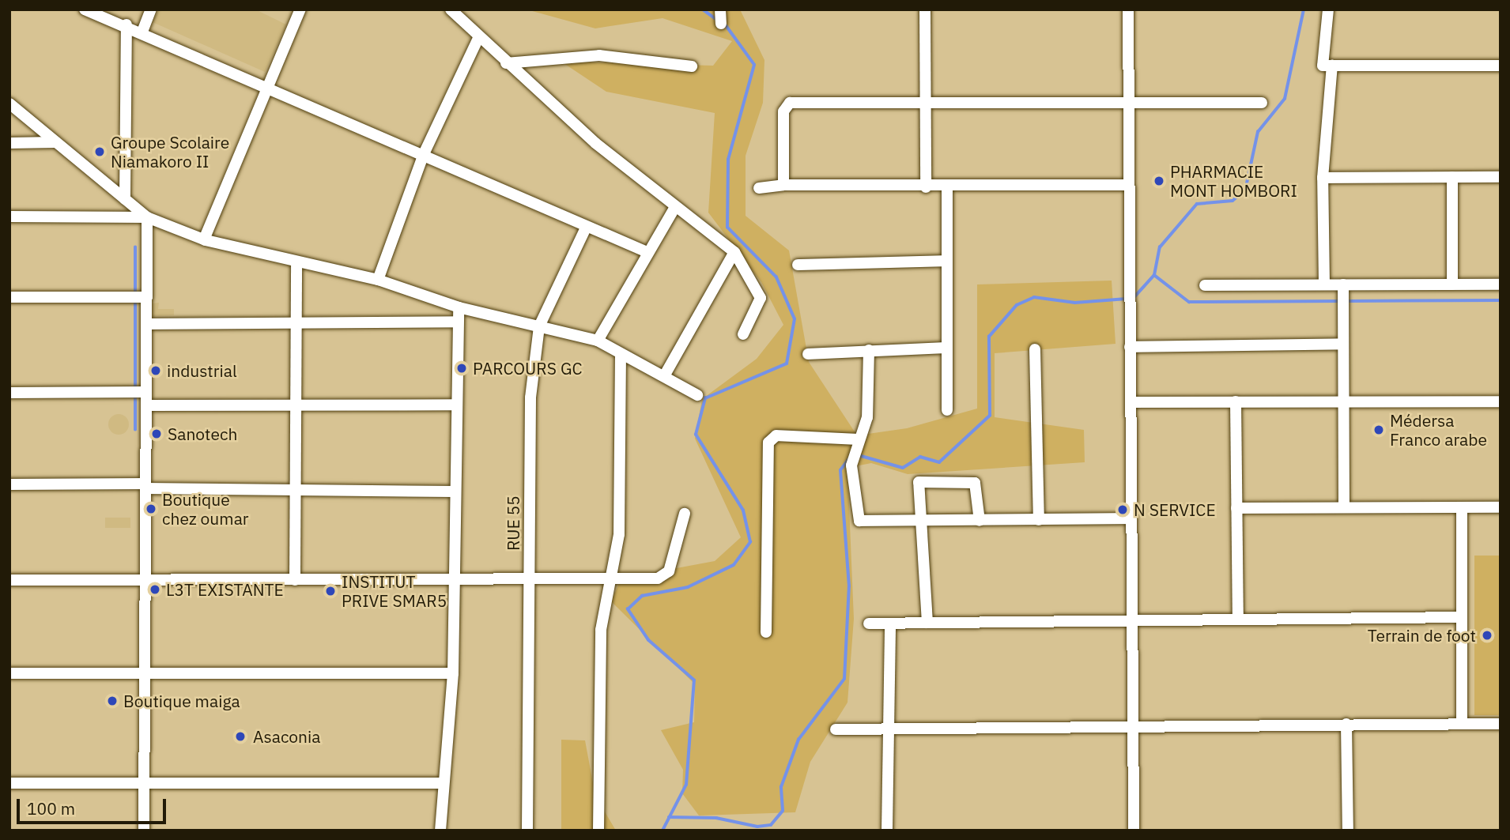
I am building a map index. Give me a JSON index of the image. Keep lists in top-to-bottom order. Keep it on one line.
{"streets":{"street":["RUE 55"]},"places":["Groupe Scolaire Niamakoro II","PHARMACIE MONT HOMBORI","PARCOURS GC","industrial","Médersa Franco arabe","Sanotech","Boutique chez oumar","N SERVICE","L3T EXISTANTE","INSTITUT PRIVE SMAR5","Terrain de foot","Boutique maiga","Asaconia"],"scale_bar":"100 m"}
